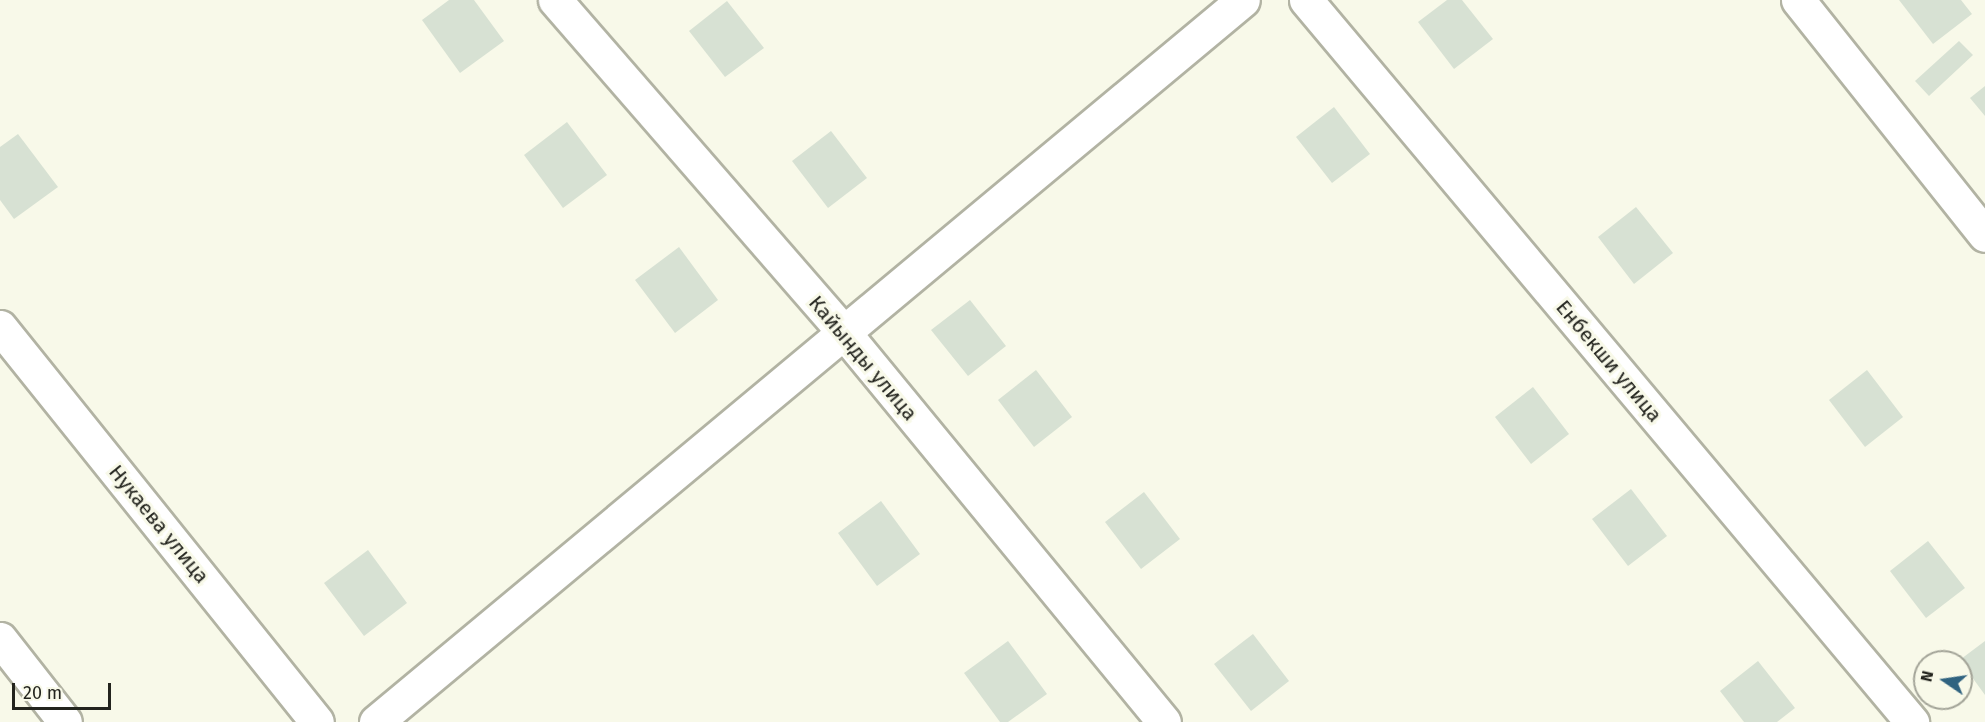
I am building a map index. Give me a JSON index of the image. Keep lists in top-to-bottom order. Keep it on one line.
{"streets":{"street":["Кайынды улица","Енбекши улица","Нукаева улица"]},"scale_bar":"20 m","north":"left"}
